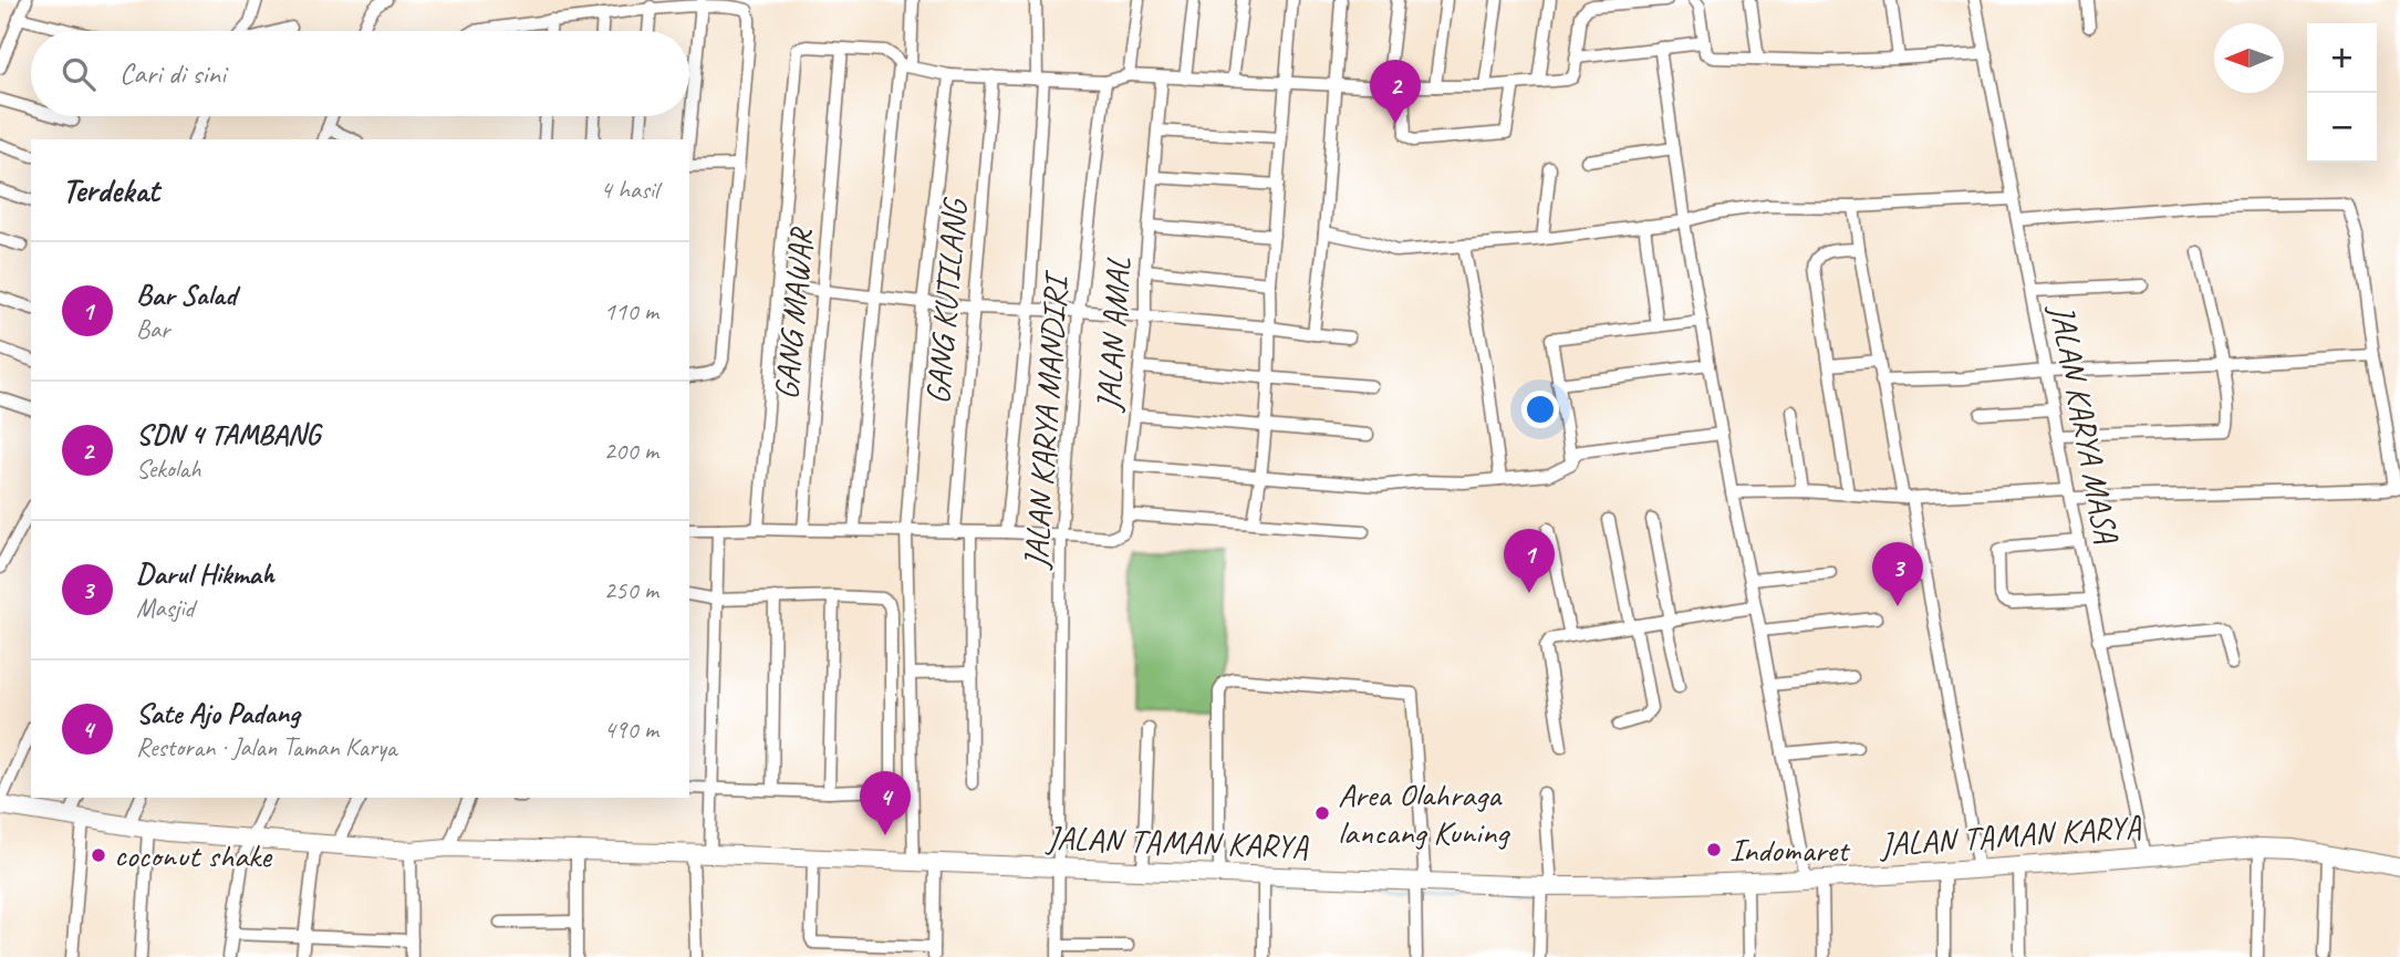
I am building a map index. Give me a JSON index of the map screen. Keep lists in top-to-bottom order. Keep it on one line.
{"streets":{"street":["GANG KUTILANG","GANG MAWAR","JALAN AMAL","JALAN KARYA MANDIRI","JALAN KARYA MASA","JALAN TAMAN KARYA"]},"crossings":[["JALAN KARYA MANDIRI","JALAN TAMAN KARYA"],["JALAN KARYA MASA","JALAN TAMAN KARYA"]],"places":["Area Olahraga lancang Kuning","Indomaret","coconut shake"],"north":"left","page":{"map_buttons":["+","−"],"search":"Cari di sini","pins":["2","1","3","4"],"heading":["Terdekat","4 hasil"],"list":[{"mark":"1","name":"Bar Salad","note":"Bar","value":"110 m"},{"mark":"2","name":"SDN 4 TAMBANG","note":"Sekolah","value":"200 m"},{"mark":"3","name":"Darul Hikmah","note":"Masjid","value":"250 m"},{"mark":"4","name":"Sate Ajo Padang","note":"Restoran · Jalan Taman Karya","value":"490 m"}]}}
